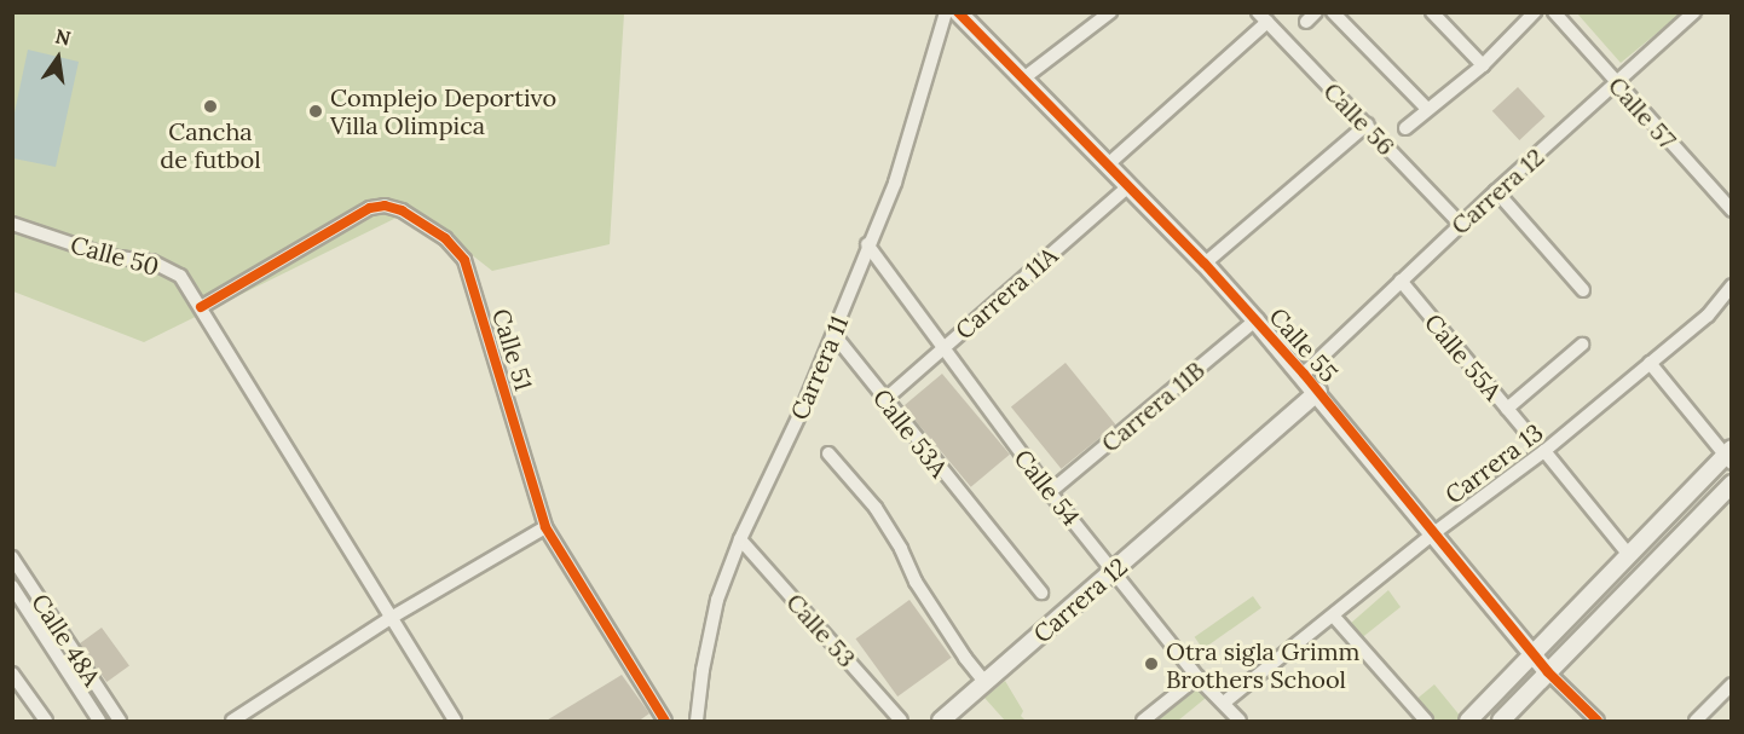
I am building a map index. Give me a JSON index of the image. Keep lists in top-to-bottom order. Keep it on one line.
{"streets":{"street":["Calle 57","Calle 56","Carrera 12","Calle 50","Carrera 11A","Calle 55","Calle 51","Calle 55A","Carrera 11","Carrera 11B","Calle 53A","Carrera 13","Calle 54","Calle 53","Calle 48A"]},"crossings":[["Calle 57","Carrera 12"],["Calle 56","Carrera 12"],["Carrera 12","Calle 55"],["Carrera 12","Calle 55A"],["Carrera 12","Calle 54"],["Calle 50","Calle 51"],["Carrera 11A","Calle 55"],["Carrera 11A","Calle 53A"],["Carrera 11A","Calle 54"],["Calle 55","Carrera 11B"],["Calle 55","Carrera 13"],["Carrera 11","Calle 53A"],["Carrera 11","Calle 54"],["Carrera 11","Calle 53"],["Carrera 11B","Calle 54"],["Carrera 13","Calle 54"]],"places":["Cancha de futbol","Complejo Deportivo Villa Olimpica","Otra sigla Grimm Brothers School"],"north":"top"}
